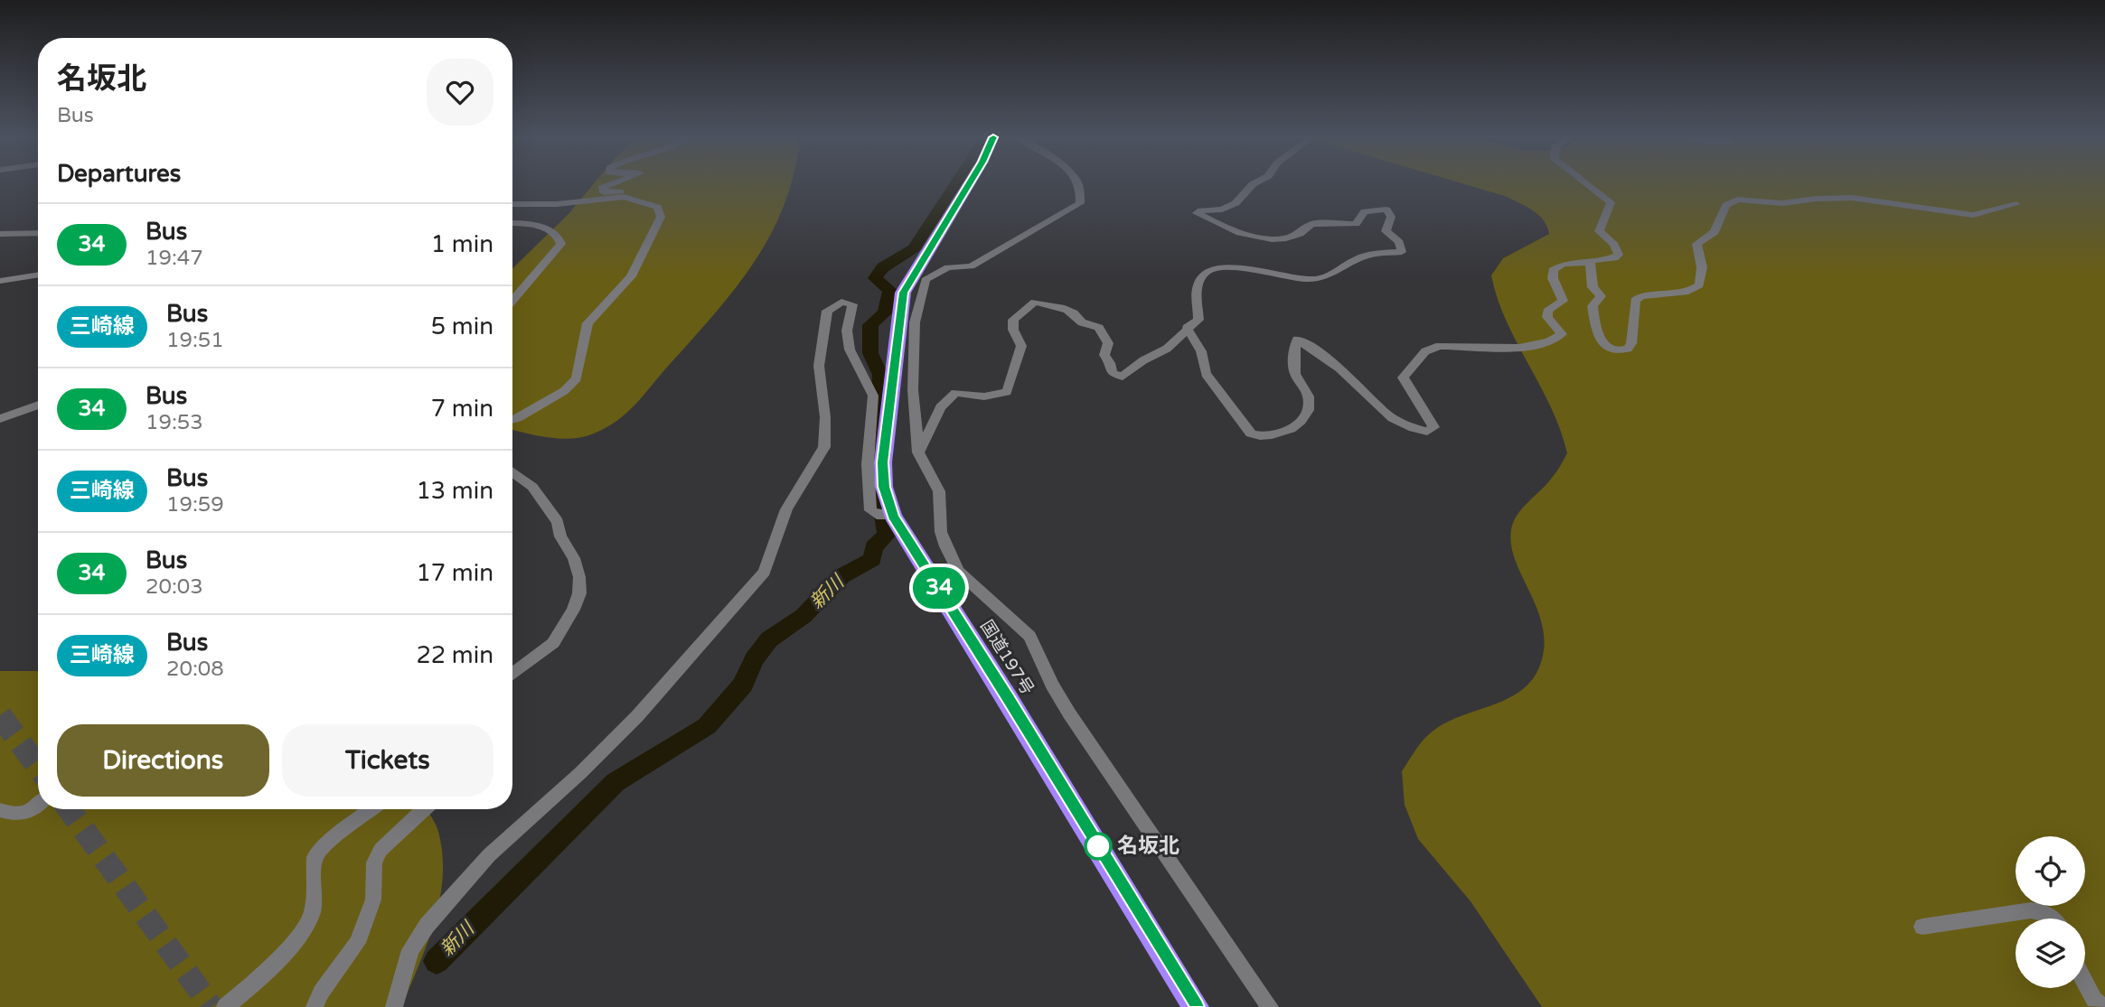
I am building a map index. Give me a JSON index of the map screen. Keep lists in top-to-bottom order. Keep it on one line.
{"streets":{"highway":["国道197号"]},"water":["新川"],"places":["名坂北"],"lines":["bus line 34"],"page":{"on_map":"34","heading":[["名坂北","Bus"],"Departures"],"list":[{"mark":"34","name":"Bus","note":"19:47","value":"1 min"},{"mark":"三崎線","name":"Bus","note":"19:51","value":"5 min"},{"mark":"34","name":"Bus","note":"19:53","value":"7 min"},{"mark":"三崎線","name":"Bus","note":"19:59","value":"13 min"},{"mark":"34","name":"Bus","note":"20:03","value":"17 min"},{"mark":"三崎線","name":"Bus","note":"20:08","value":"22 min"}],"buttons":["Directions","Tickets"]}}
